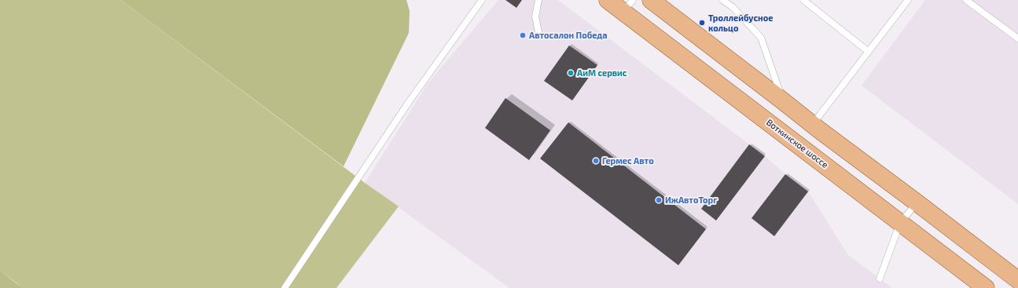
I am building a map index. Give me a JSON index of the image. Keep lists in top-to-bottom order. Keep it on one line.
{"streets":{"main road":["Воткинское шоссе"]},"places":["Троллейбусное кольцо","Автосалон Победа","АиМ сервис","Гермес Авто","ИжАвтоТорг"]}
